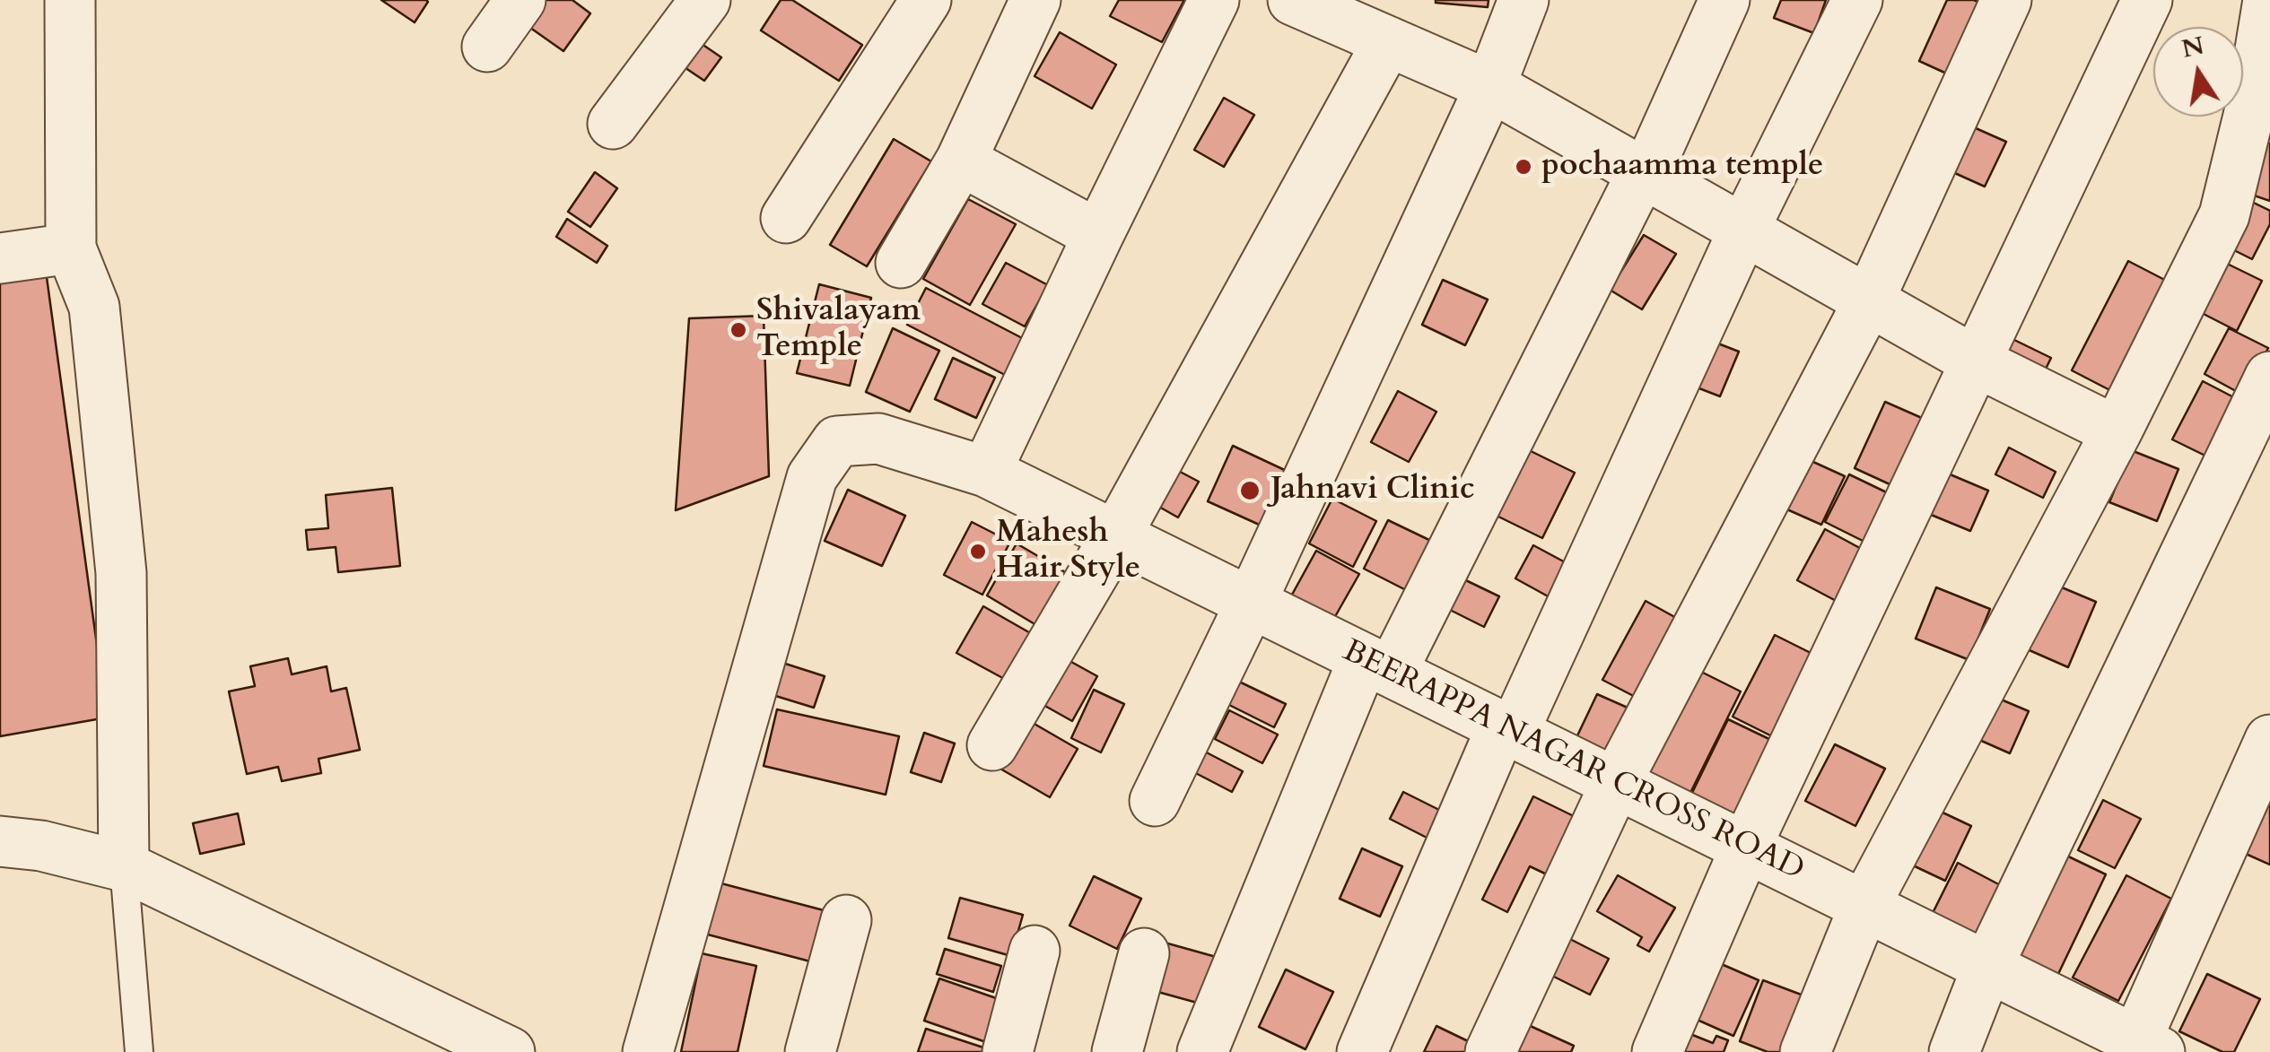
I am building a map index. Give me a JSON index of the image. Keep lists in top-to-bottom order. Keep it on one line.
{"streets":{"street":["BEERAPPA NAGAR CROSS ROAD"]},"places":["pochaamma temple","Shivalayam Temple","Jahnavi Clinic","Mahesh Hair Style"],"north":"top"}
